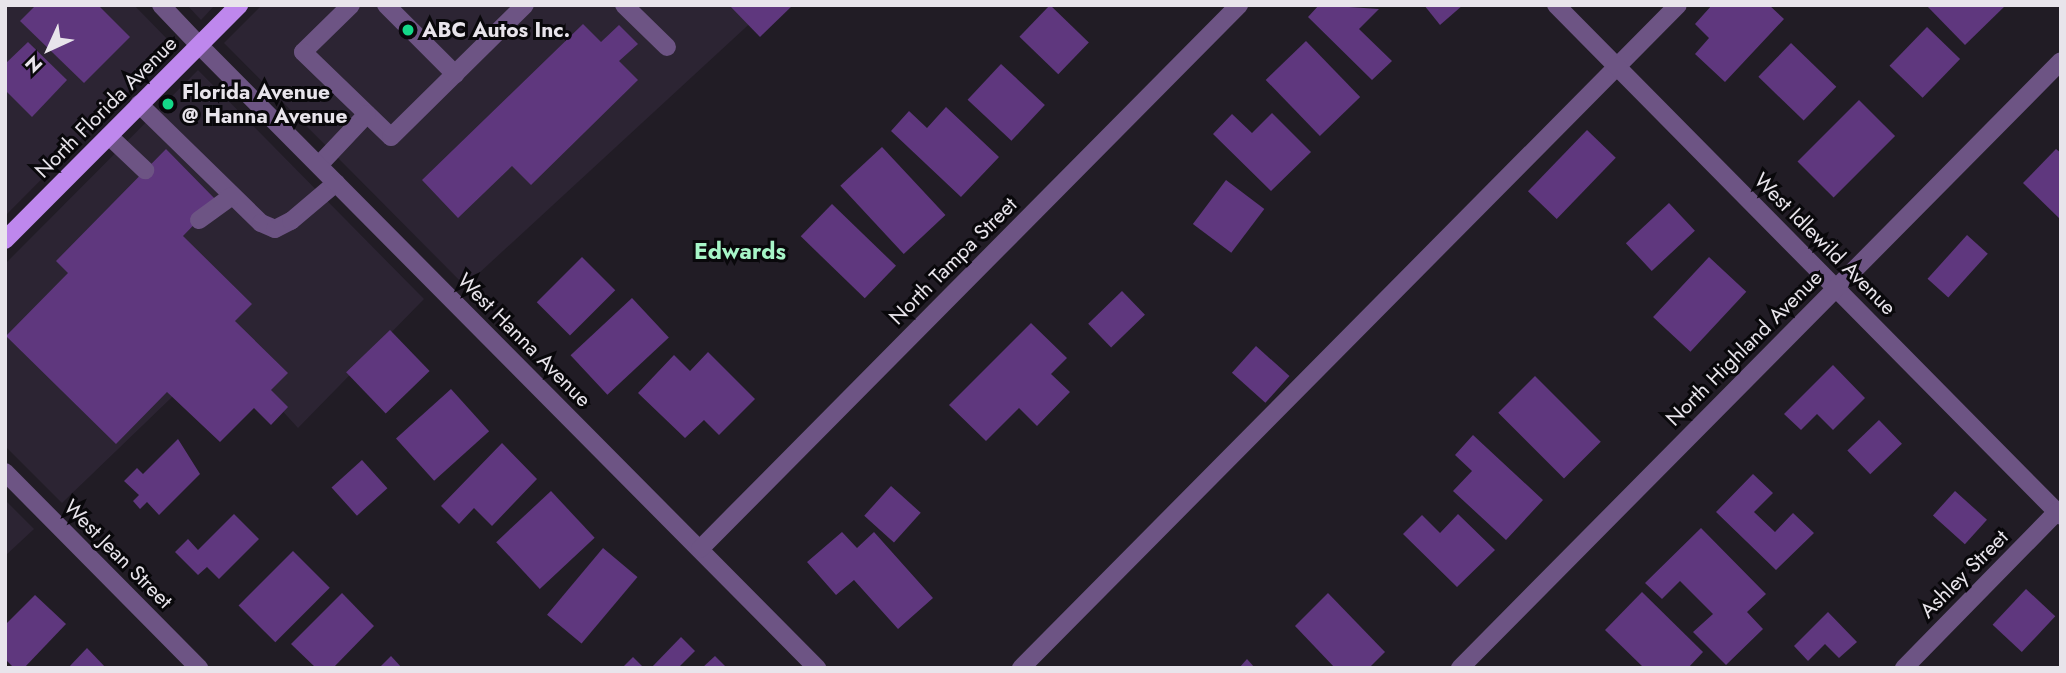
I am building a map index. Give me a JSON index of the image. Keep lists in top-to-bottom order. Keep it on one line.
{"streets":{"main road":["North Florida Avenue"],"street":["West Idlewild Avenue","North Tampa Street","West Hanna Avenue","North Highland Avenue","West Jean Street","Ashley Street"]},"crossings":[["North Florida Avenue","West Hanna Avenue"],["West Idlewild Avenue","North Highland Avenue"],["West Idlewild Avenue","Ashley Street"],["North Tampa Street","West Hanna Avenue"]],"districts":["Edwards"],"places":["ABC Autos Inc.","Florida Avenue @ Hanna Avenue"],"north":"bottom left"}
